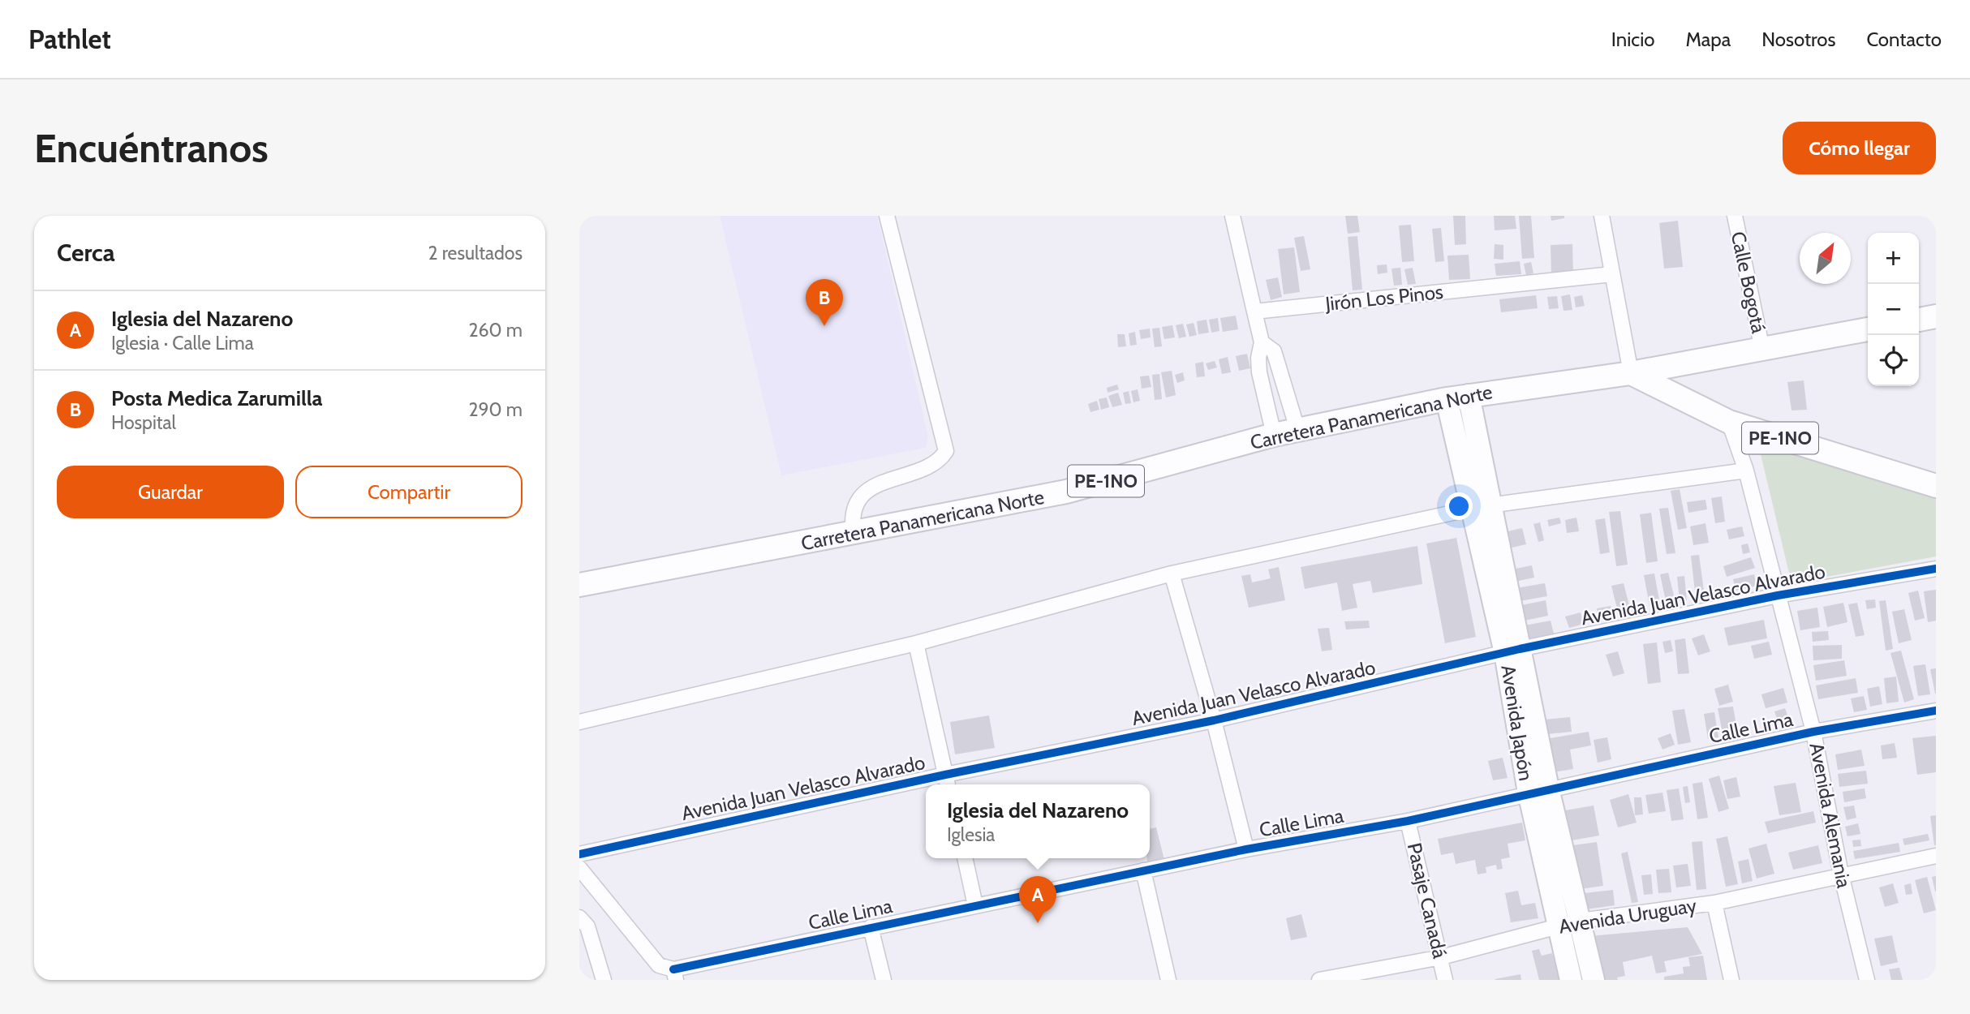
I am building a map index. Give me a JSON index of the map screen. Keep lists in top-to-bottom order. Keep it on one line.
{"streets":{"main road":["Carretera Panamericana Norte","PE-1NO"],"street":["Calle Bogotá","Jirón Los Pinos","Avenida Juan Velasco Alvarado","Avenida Japón","Calle Lima","Avenida Alemania","Pasaje Canadá","Avenida Uruguay"]},"crossings":[["Calle Bogotá","Carretera Panamericana Norte"],["Carretera Panamericana Norte","PE-1NO"],["PE-1NO","Avenida Alemania"],["Avenida Juan Velasco Alvarado","Avenida Alemania"],["Avenida Japón","Calle Lima"],["Avenida Japón","Avenida Uruguay"],["Calle Lima","Avenida Alemania"],["Calle Lima","Pasaje Canadá"],["Avenida Alemania","Avenida Uruguay"],["Pasaje Canadá","Avenida Uruguay"]],"north":"top right","page":{"header":"Pathlet","nav":["Inicio","Mapa","Nosotros","Contacto"],"buttons":["Cómo llegar",["Guardar","Compartir"]],"title":"Encuéntranos","heading":["Cerca","2 resultados"],"map_buttons":["+","−"],"pins":["B","A"],"list":[{"mark":"A","name":"Iglesia del Nazareno","note":"Iglesia · Calle Lima","value":"260 m"},{"mark":"B","name":"Posta Medica Zarumilla","note":"Hospital","value":"290 m"}],"popup":["Iglesia del Nazareno","Iglesia"]}}
